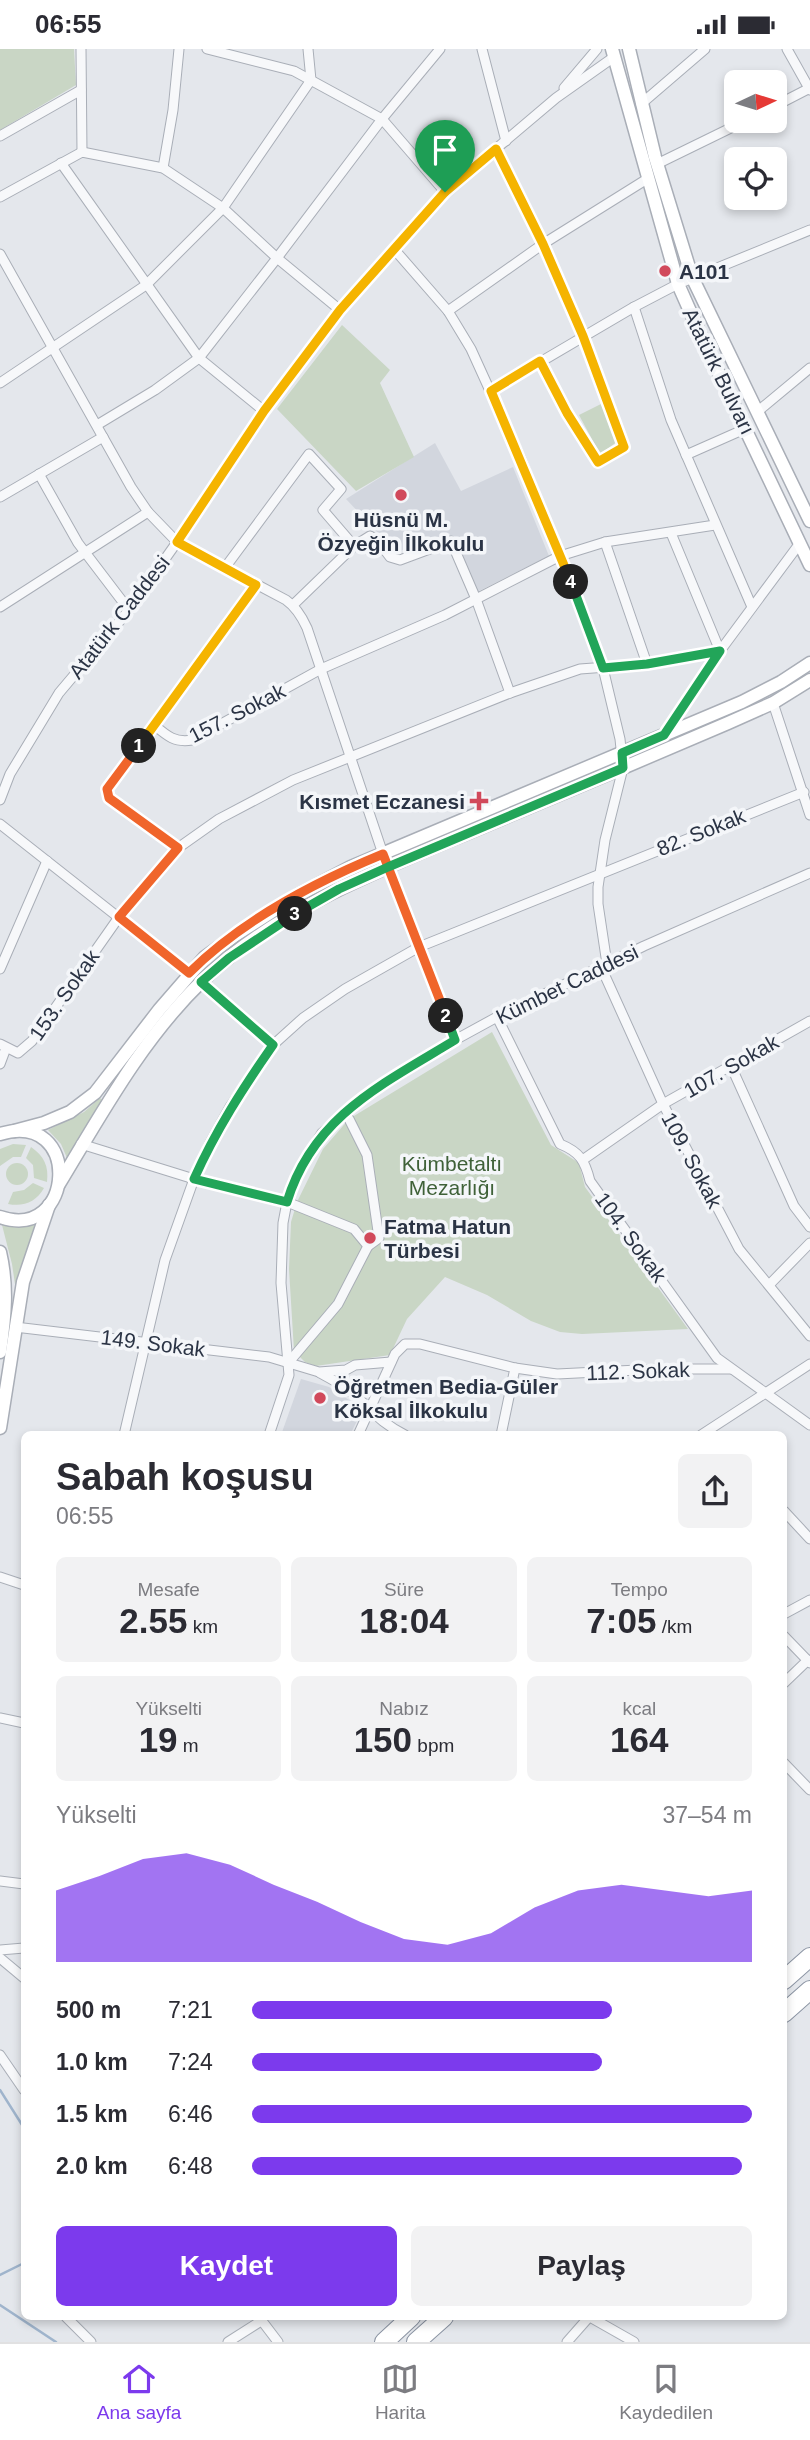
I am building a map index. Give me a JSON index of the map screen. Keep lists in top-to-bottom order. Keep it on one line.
{"streets":{"main road":["Atatürk Bulvarı"],"street":["Atatürk Caddesi","157. Sokak","82. Sokak","Kümbet Caddesi","153. Sokak","107. Sokak","109. Sokak","104. Sokak","149. Sokak","112. Sokak"]},"crossings":[["Atatürk Caddesi","109. Sokak"],["157. Sokak","109. Sokak"],["82. Sokak","109. Sokak"],["82. Sokak","149. Sokak"],["Kümbet Caddesi","109. Sokak"],["Kümbet Caddesi","149. Sokak"],["107. Sokak","109. Sokak"],["107. Sokak","104. Sokak"],["104. Sokak","112. Sokak"]],"parks":["Kümbetaltı Mezarlığı"],"places":{"other":["A101","Hüsnü M. Özyeğin İlkokulu","Fatma Hatun Türbesi","Öğretmen Bedia-Güler Köksal İlkokulu"],"health":["Kısmet Eczanesi"]},"north":"right","page":{"status":"06:55","pins":["4","1","3","2"],"heading":["Sabah koşusu","06:55"],"stats":[["Mesafe","2.55 km"],["Süre","18:04"],["Tempo","7:05 /km"],["Yükselti","19 m"],["Nabız","150 bpm"],["kcal","164"]],"chart":["Yükselti","37–54 m"],"list":[{"name":"500 m","note":"7:21"},{"name":"1.0 km","note":"7:24"},{"name":"1.5 km","note":"6:46"},{"name":"2.0 km","note":"6:48"}],"buttons":["Kaydet","Paylaş"],"tabs":["Ana sayfa","Harita","Kaydedilen"]}}
